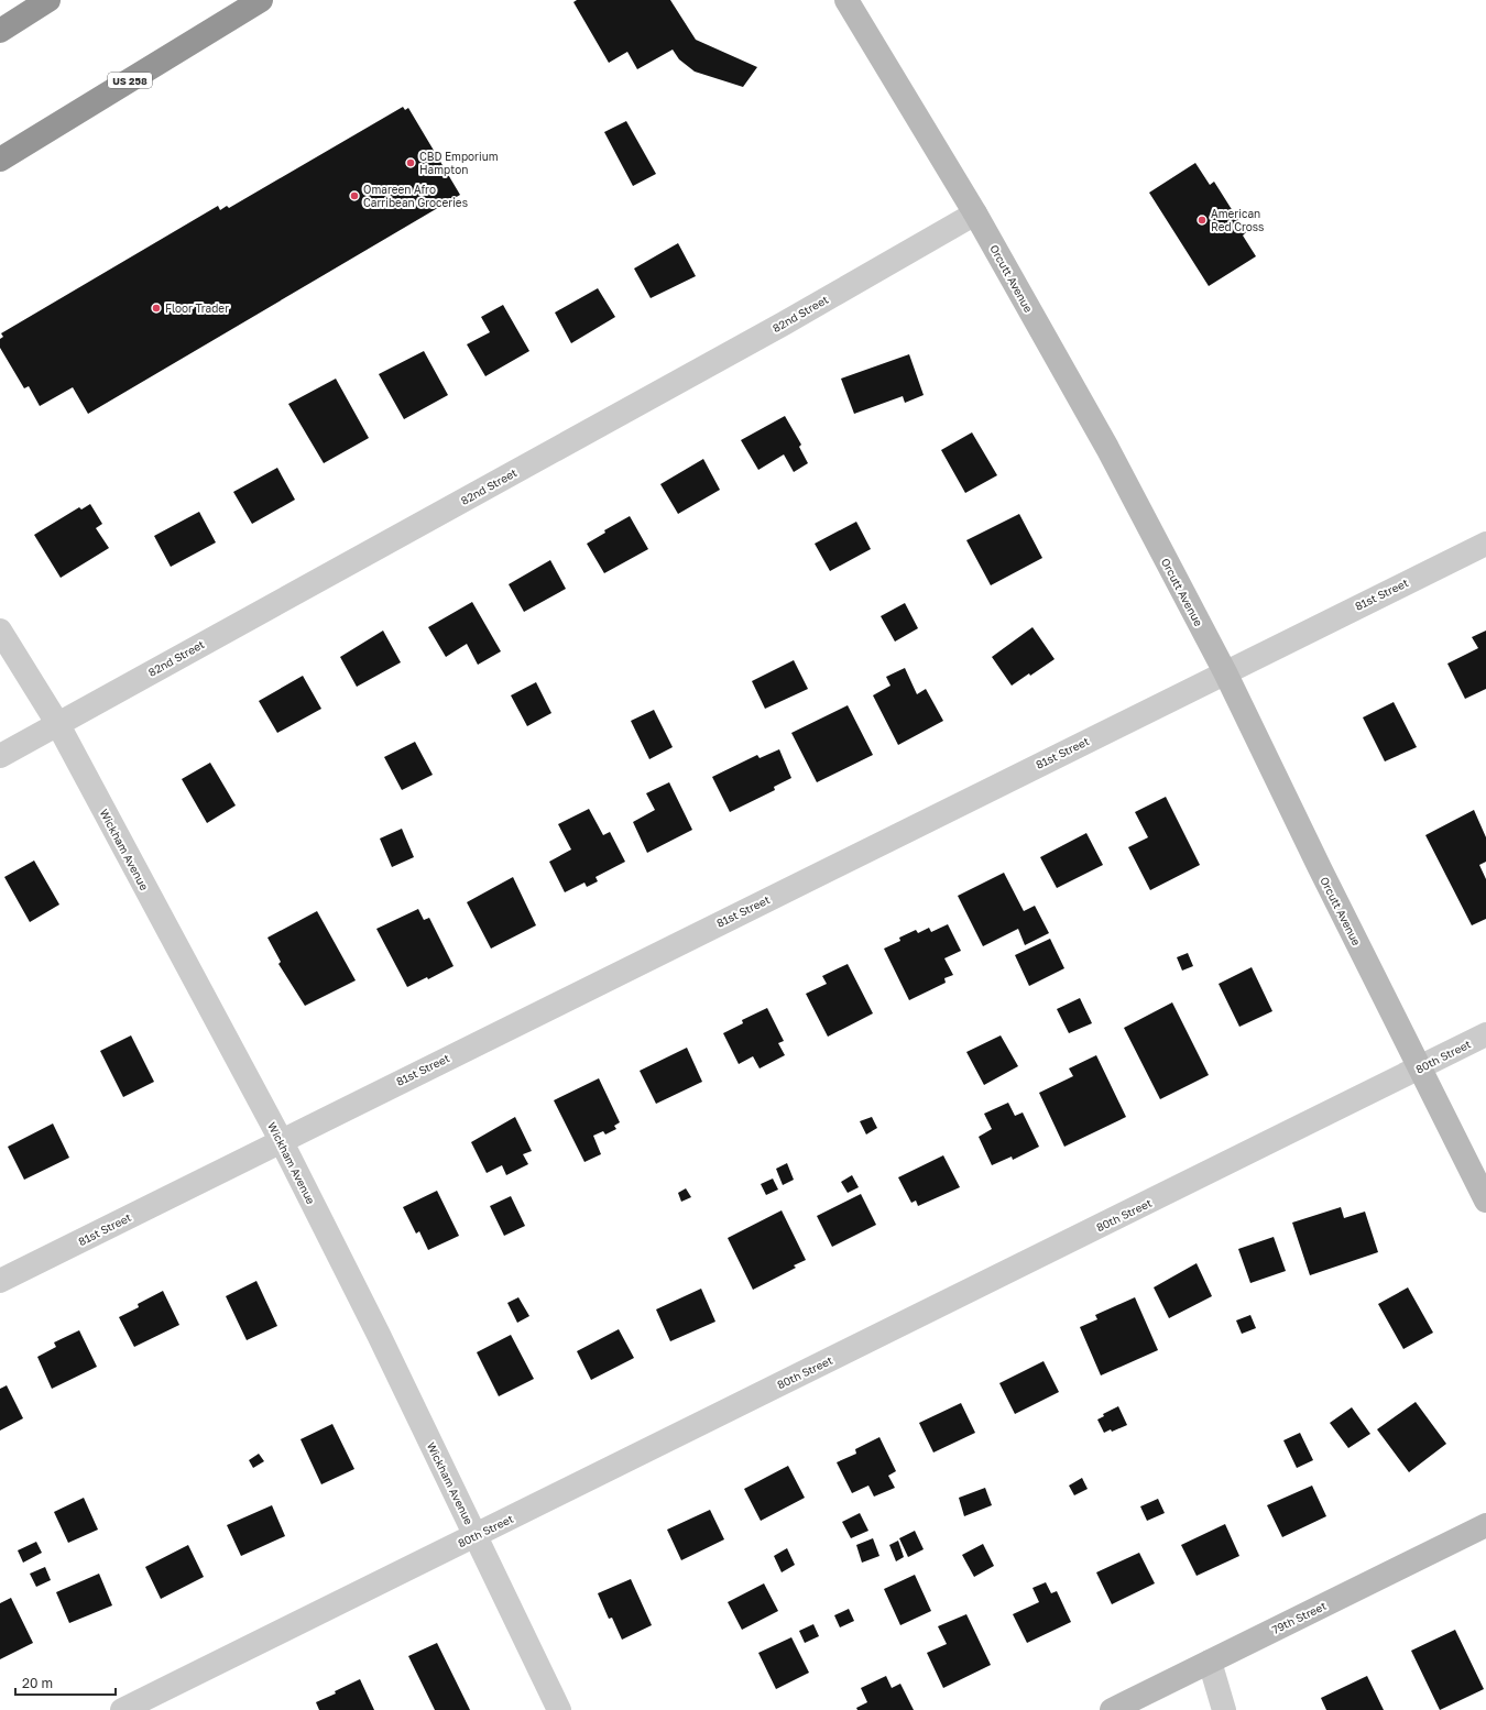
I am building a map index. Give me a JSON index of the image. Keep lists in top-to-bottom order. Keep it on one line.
{"streets":{"highway":["US 258"],"street":["Orcutt Avenue","82nd Street","81st Street","Wickham Avenue","80th Street","79th Street"]},"crossings":[["Orcutt Avenue","82nd Street"],["Orcutt Avenue","81st Street"],["Orcutt Avenue","80th Street"],["82nd Street","Wickham Avenue"],["81st Street","Wickham Avenue"],["Wickham Avenue","80th Street"]],"places":["CBD Emporium Hampton","Omareen Afro Carribean Groceries","American Red Cross","Floor Trader"],"scale_bar":"20 m"}
